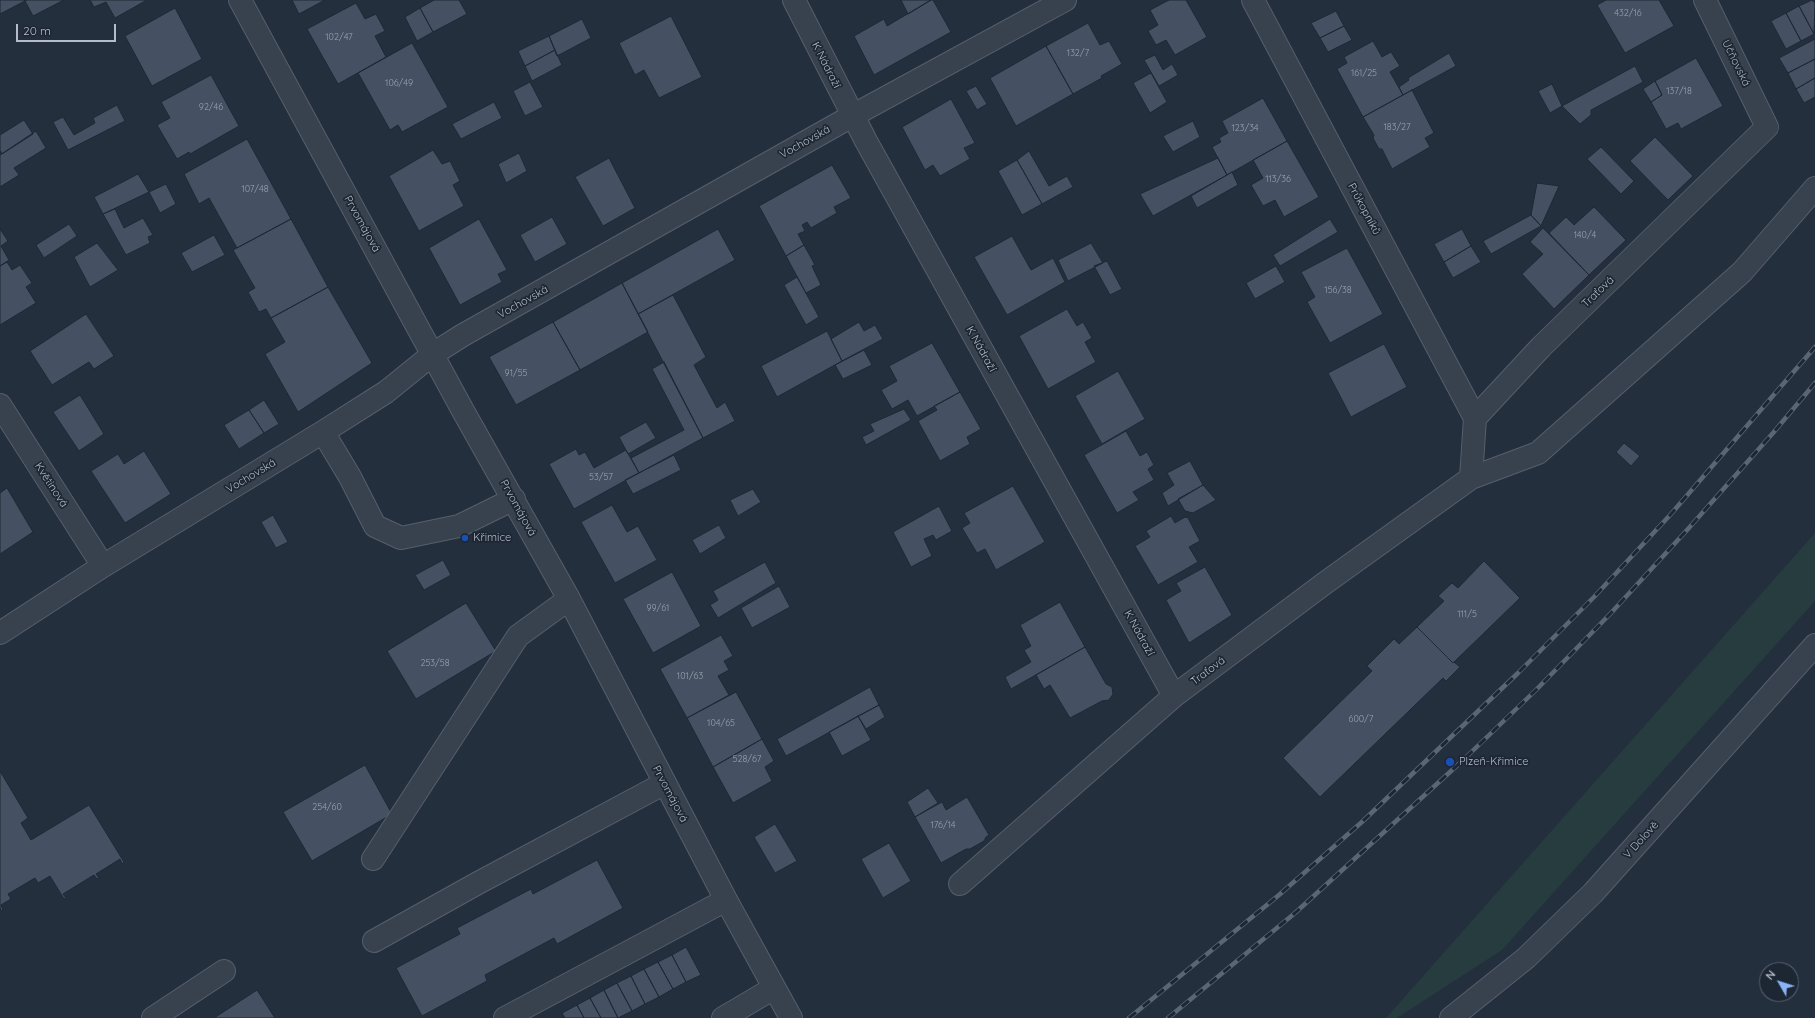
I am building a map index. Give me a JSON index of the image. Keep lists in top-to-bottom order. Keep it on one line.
{"streets":{"street":["Učňovská","K Nádraží","Vochovská","Průkopníků","Prvomájová","Traťová","Květinová","V Dolově"]},"crossings":[["Učňovská","Traťová"],["K Nádraží","Vochovská"],["K Nádraží","Traťová"],["Vochovská","Prvomájová"],["Vochovská","Květinová"],["Průkopníků","Traťová"]],"places":["Křimice","Plzeň-Křimice"],"house_numbers":["432/16","102/47","132/7","161/25","106/49","137/18","92/46","183/27","123/34","113/36","107/48","140/4","156/38","91/55","53/57","99/61","111/5","253/58","101/63","600/7","104/65","528/67","254/60","176/14"],"scale_bar":"20 m","north":"top left"}
